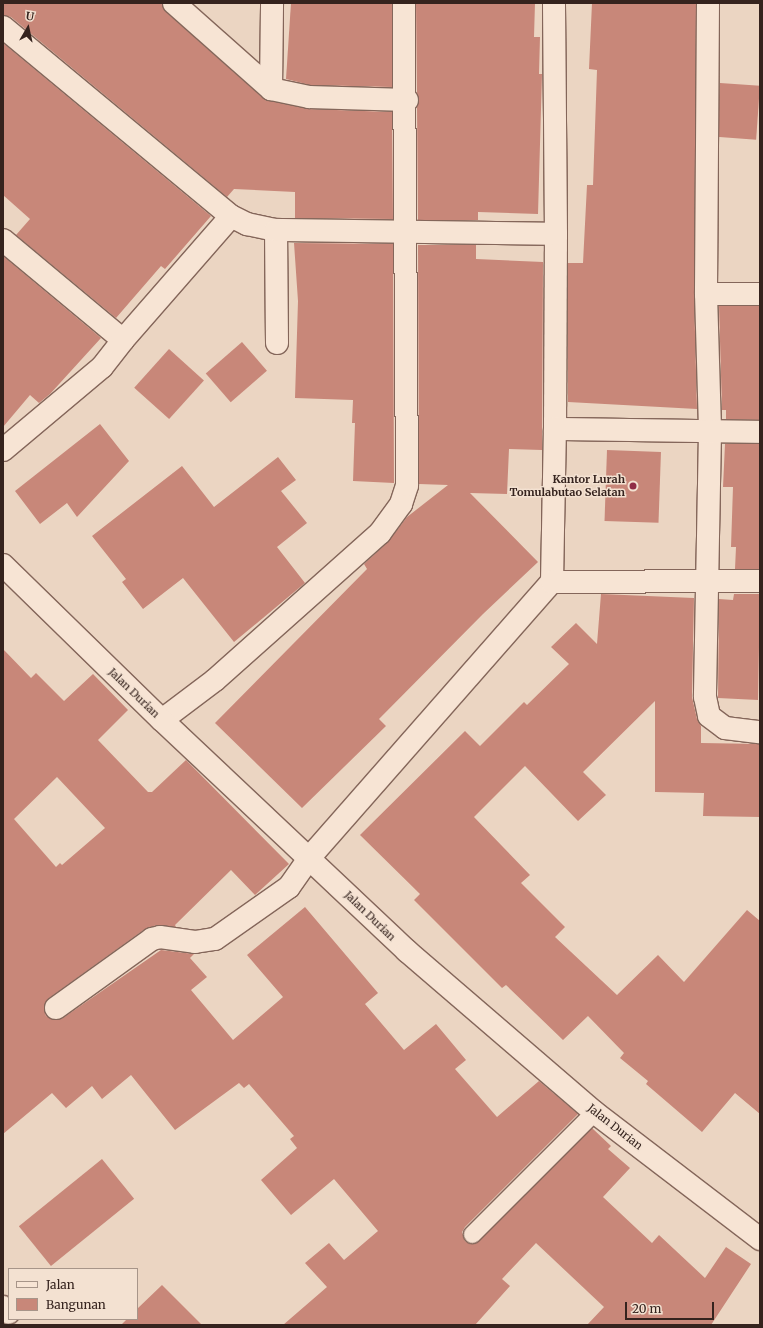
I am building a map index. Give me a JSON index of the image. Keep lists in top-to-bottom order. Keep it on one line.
{"streets":{"street":["Jalan Durian"]},"places":["Kantor Lurah Tomulabutao Selatan"],"legend":["Jalan","Bangunan"],"scale_bar":"20 m","north":"top"}
